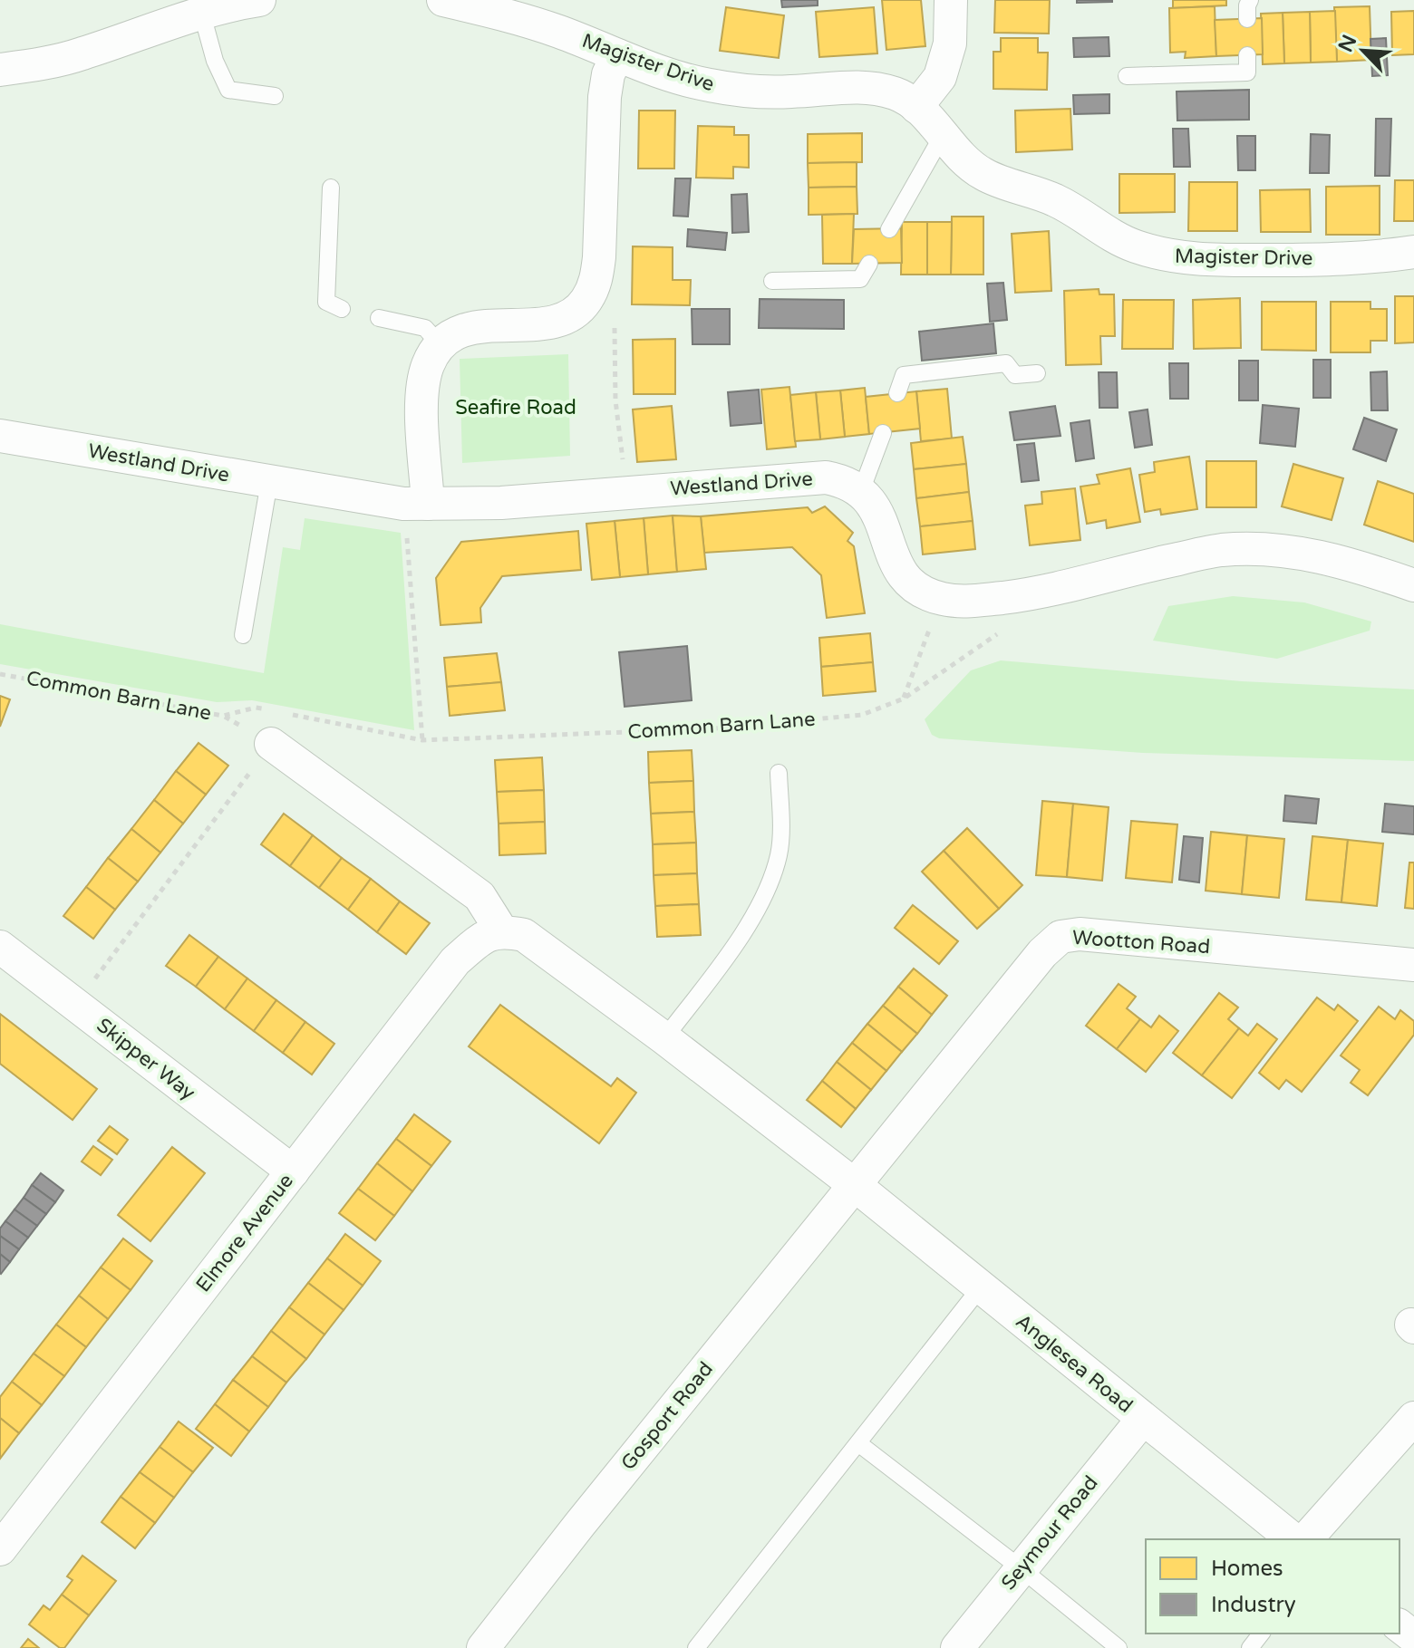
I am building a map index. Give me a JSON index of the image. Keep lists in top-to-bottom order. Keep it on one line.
{"streets":{"street":["Magister Drive","Westland Drive","Wootton Road","Skipper Way","Elmore Avenue","Anglesea Road","Gosport Road","Seymour Road"],"path":["Common Barn Lane"]},"crossings":[["Wootton Road","Anglesea Road"],["Wootton Road","Gosport Road"],["Skipper Way","Elmore Avenue"],["Anglesea Road","Gosport Road"],["Anglesea Road","Seymour Road"]],"parks":["Seafire Road"],"legend":["Homes","Industry"],"north":"top left"}
